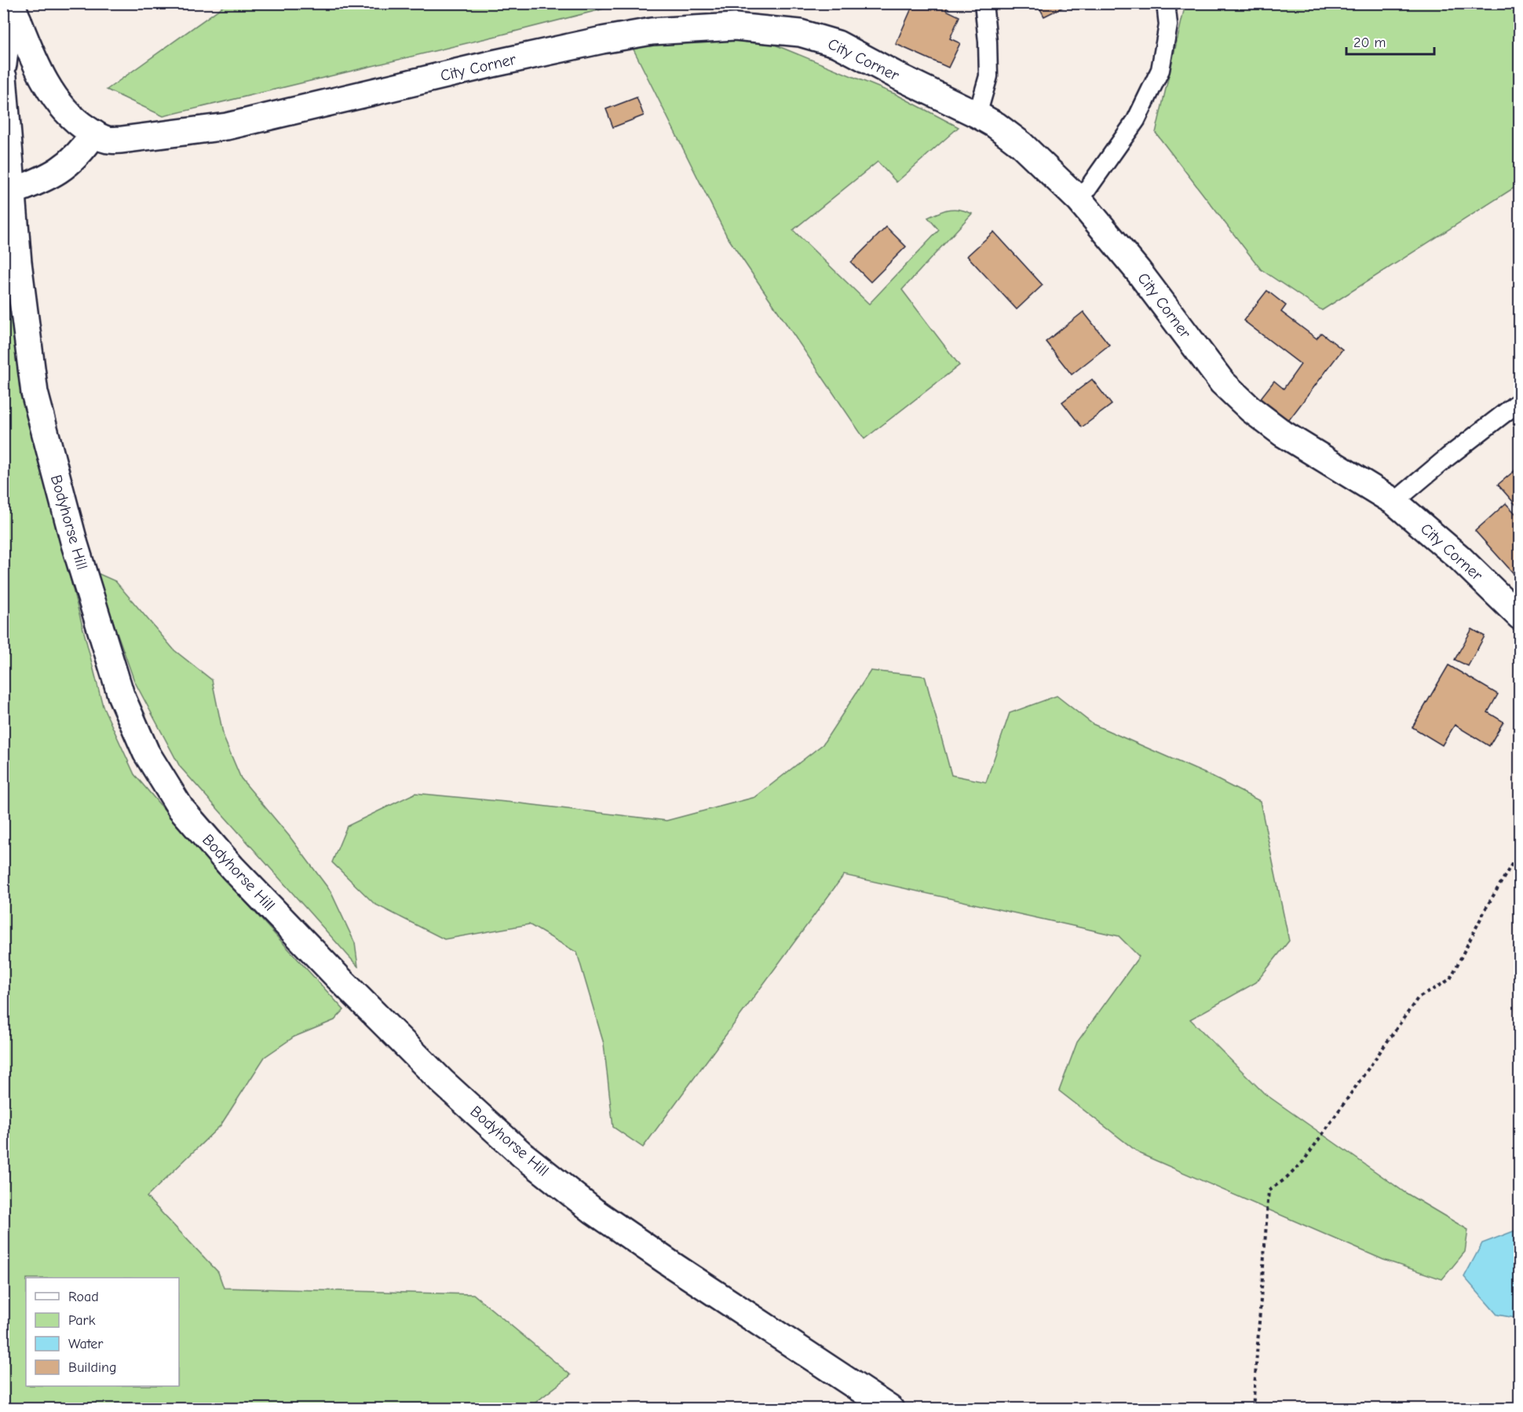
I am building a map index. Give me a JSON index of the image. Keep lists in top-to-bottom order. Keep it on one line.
{"streets":{"street":["City Corner","Bodyhorse Hill"]},"legend":["Road","Park","Water","Building"],"scale_bar":"20 m"}
